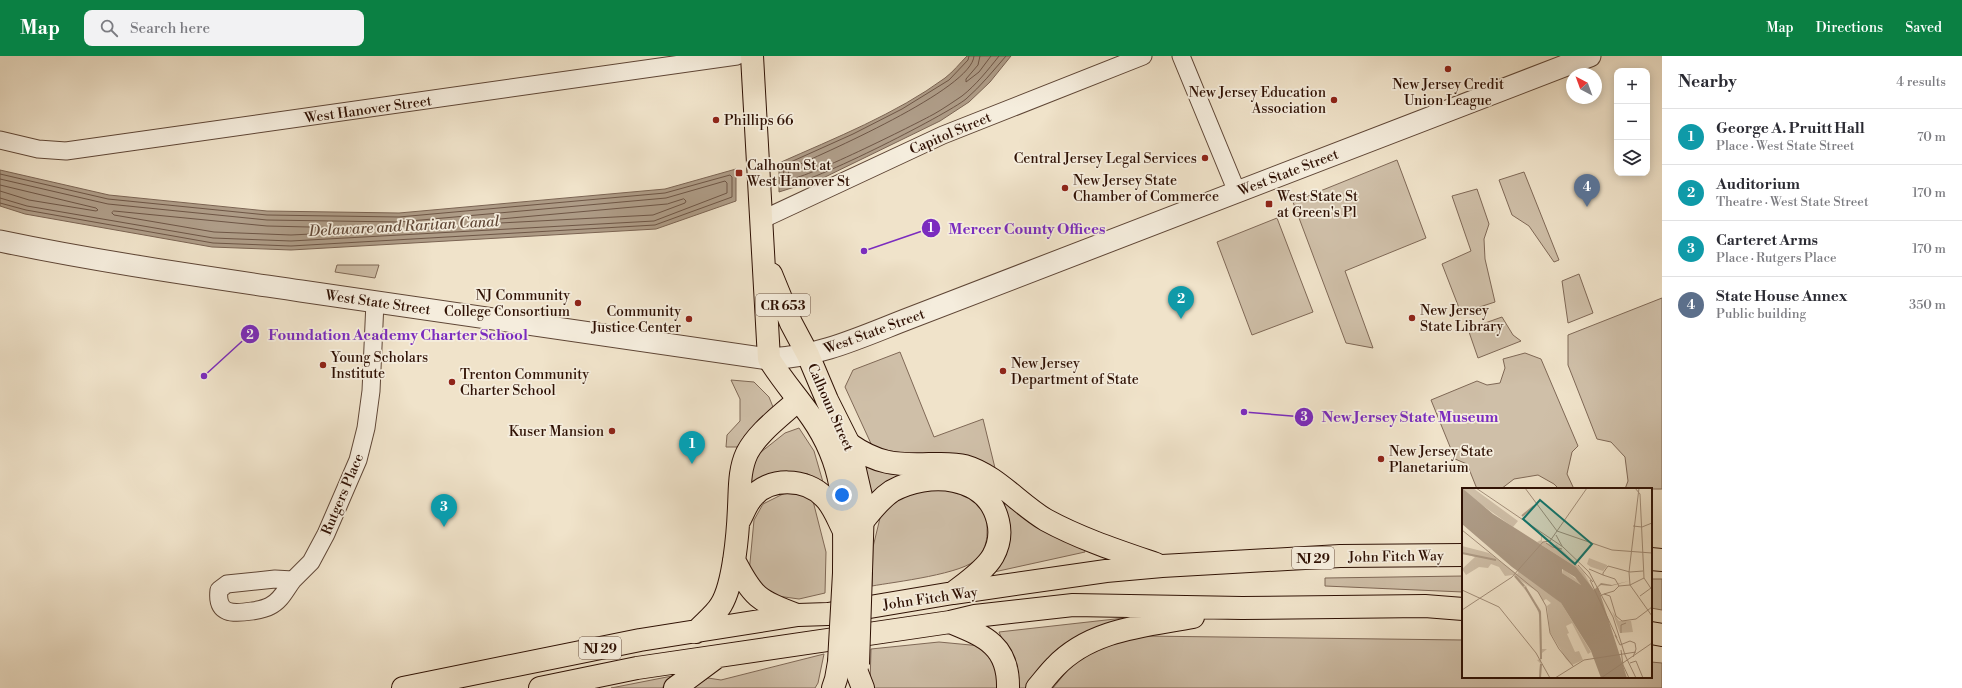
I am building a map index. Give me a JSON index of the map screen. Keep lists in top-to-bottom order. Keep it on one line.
{"streets":{"main road":["CR 653","Calhoun Street","John Fitch Way","NJ 29"],"street":["West Hanover Street","Capitol Street","West State Street","Rutgers Place"]},"crossings":[["Capitol Street","Calhoun Street"],["West State Street","Calhoun Street"],["West State Street","Rutgers Place"]],"water":["Delaware and Raritan Canal"],"places":{"other":["New Jersey Credit Union League","New Jersey Education Association","Phillips 66","Central Jersey Legal Services","New Jersey State Chamber of Commerce","Mercer County Offices","NJ Community College Consortium","New Jersey State Library","Community Justice Center","Young Scholars Institute","New Jersey Department of State","Foundation Academy Charter School","Trenton Community Charter School","New Jersey State Museum","Kuser Mansion","New Jersey State Planetarium"],"transit":["Calhoun St at West Hanover St","West State St at Green's Pl"]},"north":"top left","page":{"header":"Map","search":"Search here","nav":["Map","Directions","Saved"],"heading":["Nearby","4 results"],"map_buttons":["+","−"],"list":[{"mark":"1","name":"George A. Pruitt Hall","note":"Place · West State Street","value":"70 m"},{"mark":"2","name":"Auditorium","note":"Theatre · West State Street","value":"170 m"},{"mark":"3","name":"Carteret Arms","note":"Place · Rutgers Place","value":"170 m"},{"mark":"4","name":"State House Annex","note":"Public building","value":"350 m"}],"pins":["4","2","1","3"]}}
